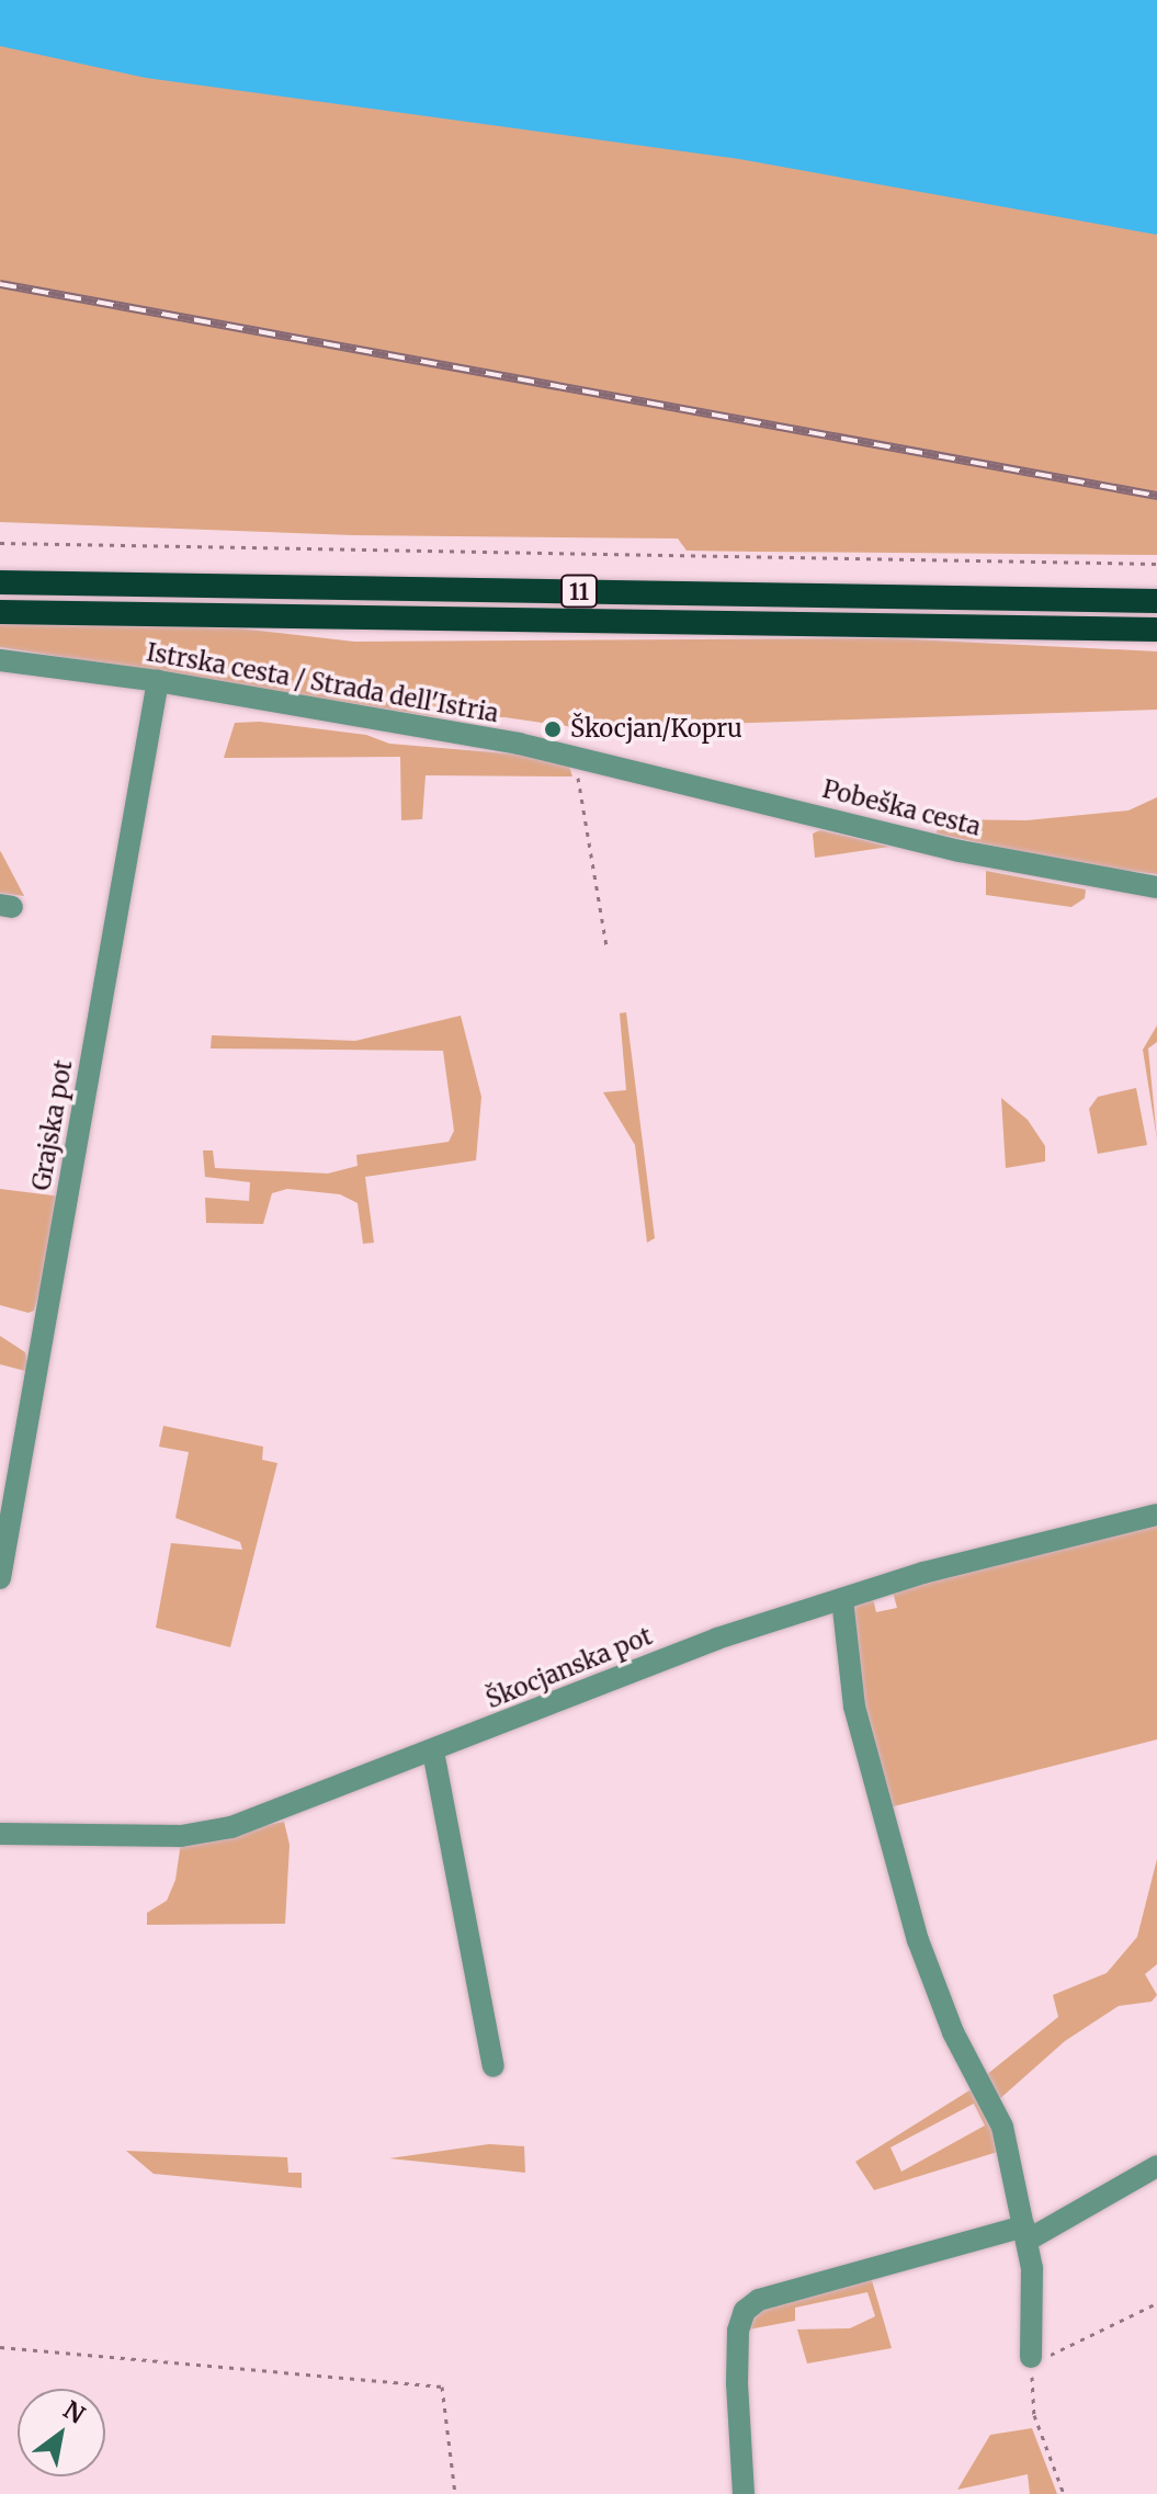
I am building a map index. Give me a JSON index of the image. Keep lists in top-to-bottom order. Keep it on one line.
{"streets":{"highway":["11"],"street":["Istrska cesta / Strada dell'Istria","Pobeška cesta","Grajska pot","Škocjanska pot"]},"crossings":[["Istrska cesta / Strada dell'Istria","Pobeška cesta"],["Istrska cesta / Strada dell'Istria","Grajska pot"]],"places":["Škocjan/Kopru"],"north":"top right"}
